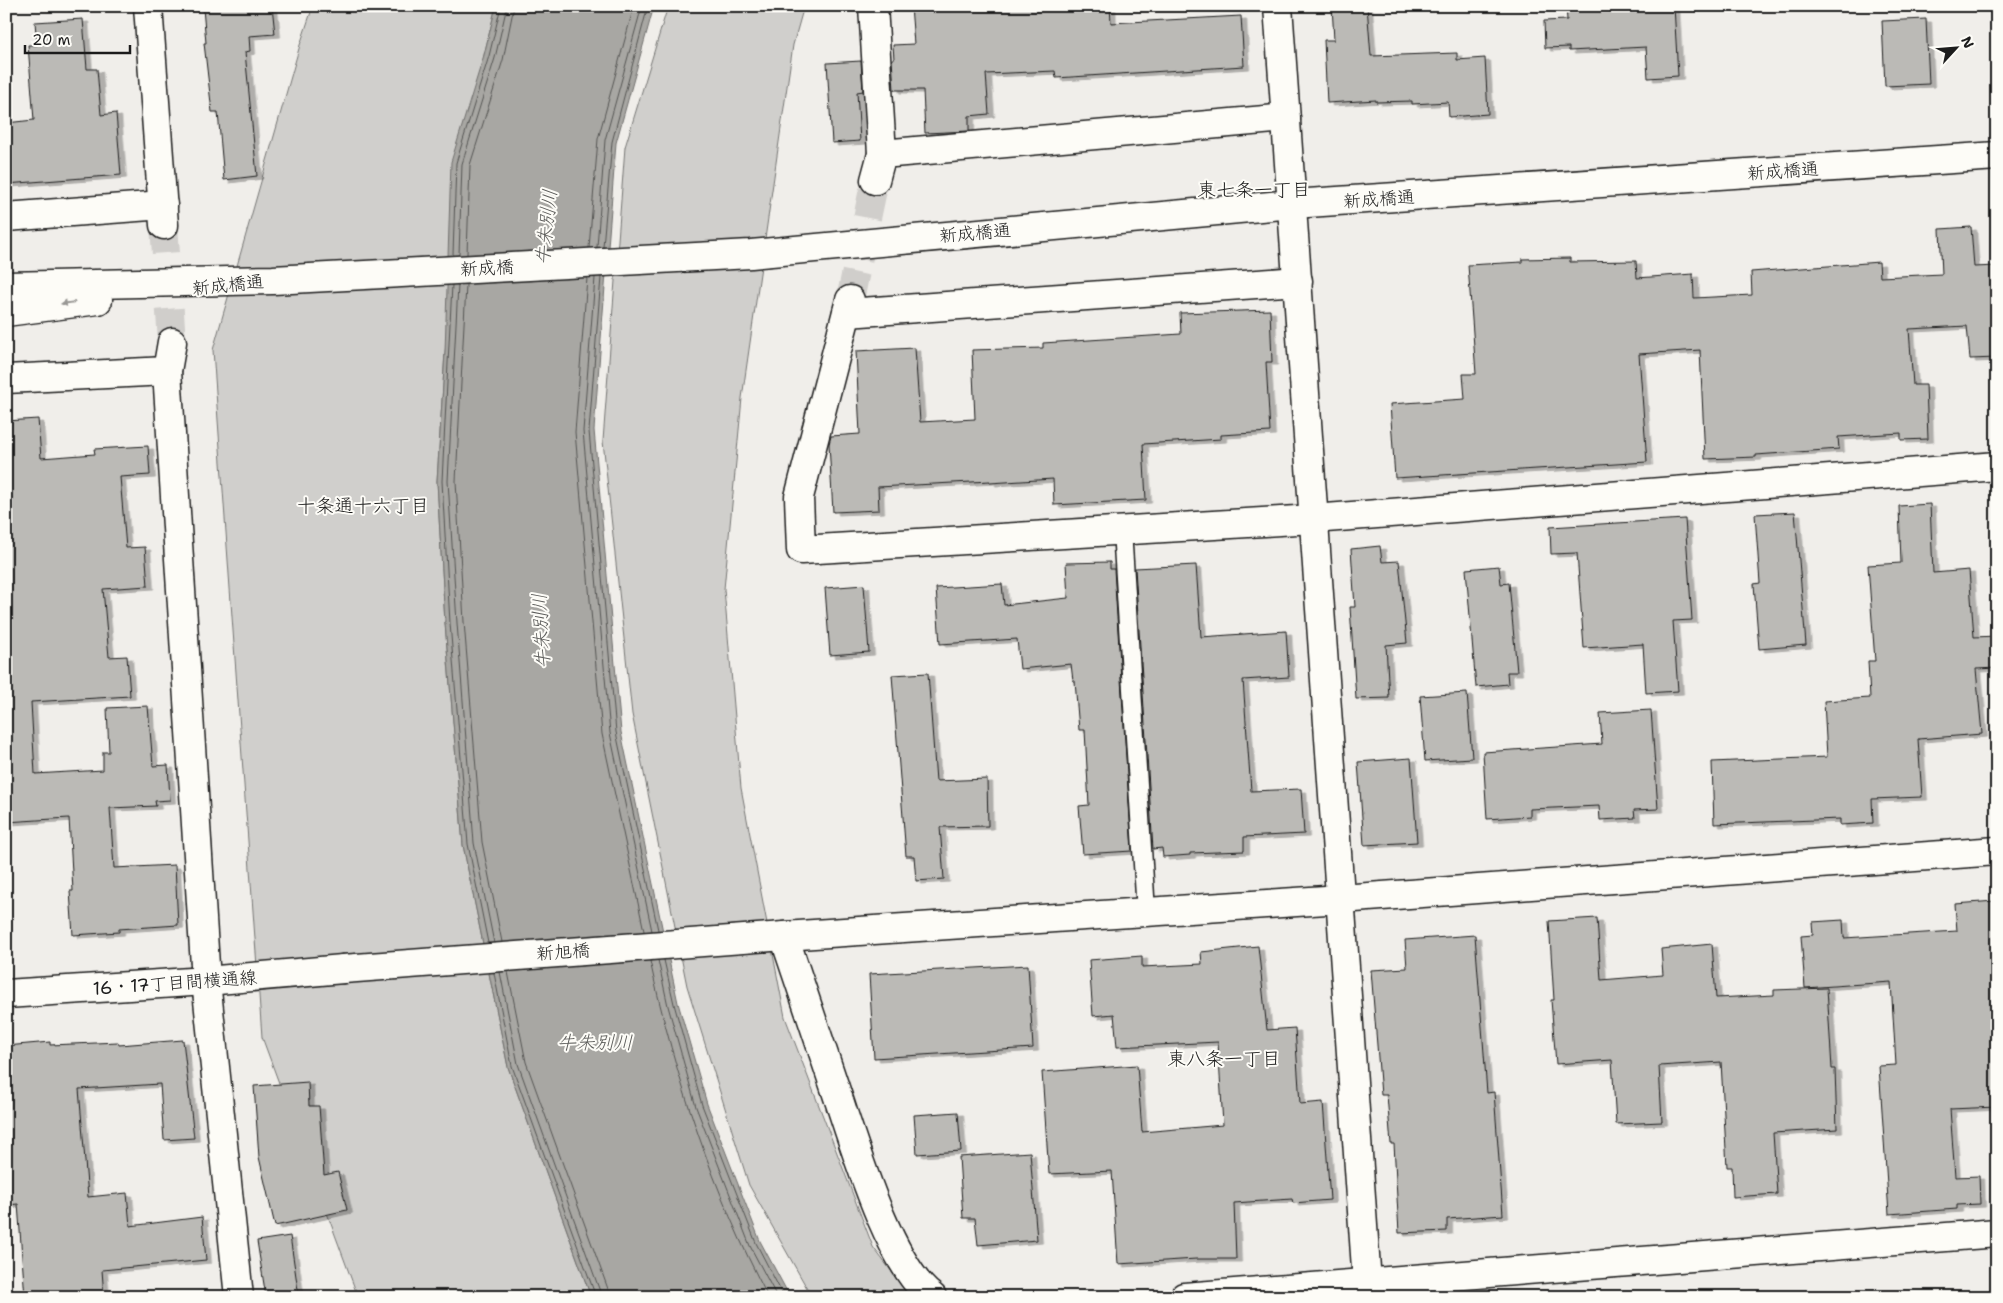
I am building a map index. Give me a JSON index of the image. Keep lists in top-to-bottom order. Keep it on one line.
{"streets":{"street":["新成橋通","新成橋","新旭橋","16・17丁目間横通線"]},"crossings":[["新成橋通","新成橋"],["新旭橋","16・17丁目間横通線"]],"districts":["東七条一丁目","十条通十六丁目","東八条一丁目"],"water":["牛朱別川"],"scale_bar":"20 m","north":"top right"}
